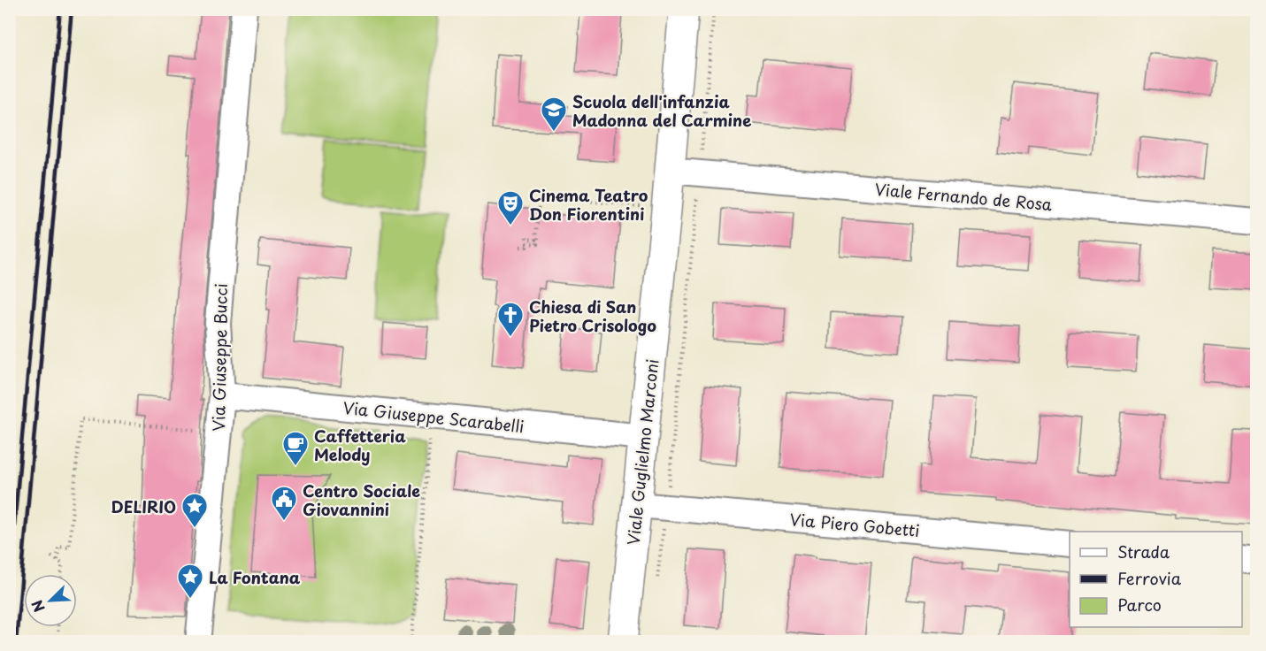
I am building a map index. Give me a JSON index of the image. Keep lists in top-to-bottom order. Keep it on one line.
{"streets":{"main road":["Viale Guglielmo Marconi"],"street":["Viale Fernando de Rosa","Via Giuseppe Bucci","Via Giuseppe Scarabelli","Via Piero Gobetti"]},"crossings":[["Viale Fernando de Rosa","Viale Guglielmo Marconi"],["Via Giuseppe Bucci","Via Giuseppe Scarabelli"],["Via Giuseppe Scarabelli","Viale Guglielmo Marconi"],["Viale Guglielmo Marconi","Via Piero Gobetti"]],"places":{"school or university":["Scuola dell'infanzia Madonna del Carmine"],"theatre":["Cinema Teatro Don Fiorentini"],"church":["Chiesa di San Pietro Crisologo"],"cafe":["Caffetteria Melody"],"public building":["Centro Sociale Giovannini"],"place":["DELIRIO","La Fontana"]},"legend":["Strada","Ferrovia","Parco"],"north":"bottom left"}
